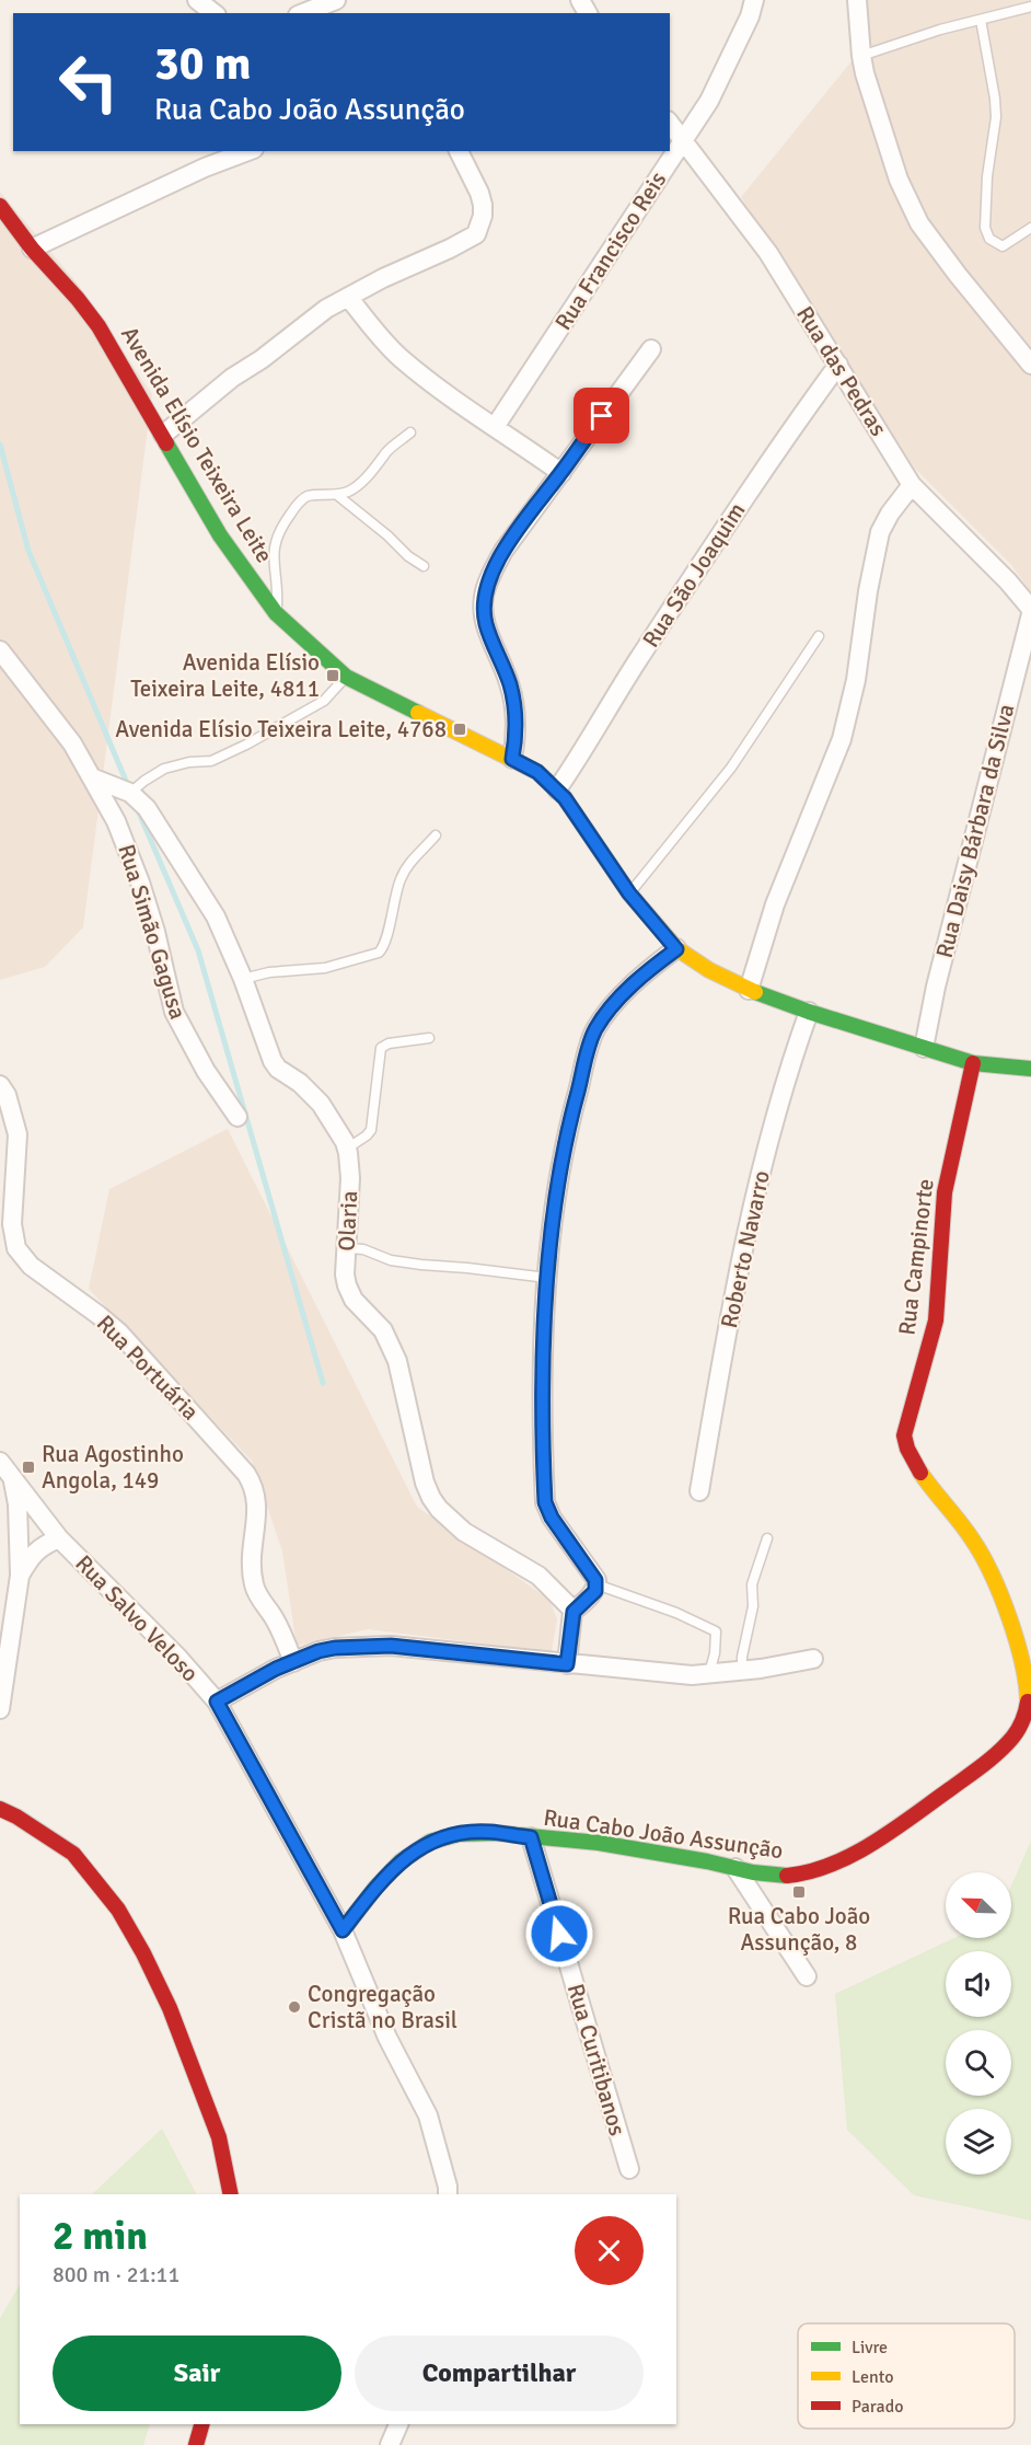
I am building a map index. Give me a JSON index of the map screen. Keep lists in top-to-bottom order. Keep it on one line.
{"streets":{"main road":["Avenida Elísio Teixeira Leite","Rua Campinorte","Rua Cabo João Assunção"],"street":["Rua Francisco Reis","Rua das Pedras","Rua São Joaquim","Rua Daisy Bárbara da Silva","Rua Simão Gagusa","Olaria","Roberto Navarro","Rua Portuária","Rua Salvo Veloso","Rua Curitibanos"]},"crossings":[["Rua Francisco Reis","Rua das Pedras"],["Rua das Pedras","Rua São Joaquim"],["Rua das Pedras","Rua Daisy Bárbara da Silva"],["Avenida Elísio Teixeira Leite","Rua São Joaquim"],["Avenida Elísio Teixeira Leite","Rua Daisy Bárbara da Silva"],["Avenida Elísio Teixeira Leite","Roberto Navarro"],["Avenida Elísio Teixeira Leite","Rua Campinorte"],["Rua Simão Gagusa","Olaria"],["Rua Campinorte","Rua Cabo João Assunção"],["Rua Salvo Veloso","Rua Cabo João Assunção"],["Rua Cabo João Assunção","Rua Curitibanos"]],"places":{"transit":["Avenida Elísio Teixeira Leite, 4811","Avenida Elísio Teixeira Leite, 4768","Rua Agostinho Angola, 149","Rua Cabo João Assunção, 8"],"other":["Congregação Cristã no Brasil"]},"legend":["Livre","Lento","Parado"],"north":"top left","page":{"turn":["30 m","Rua Cabo João Assunção"],"heading":["2 min","800 m · 21:11"],"buttons":["Sair","Compartilhar"]}}
